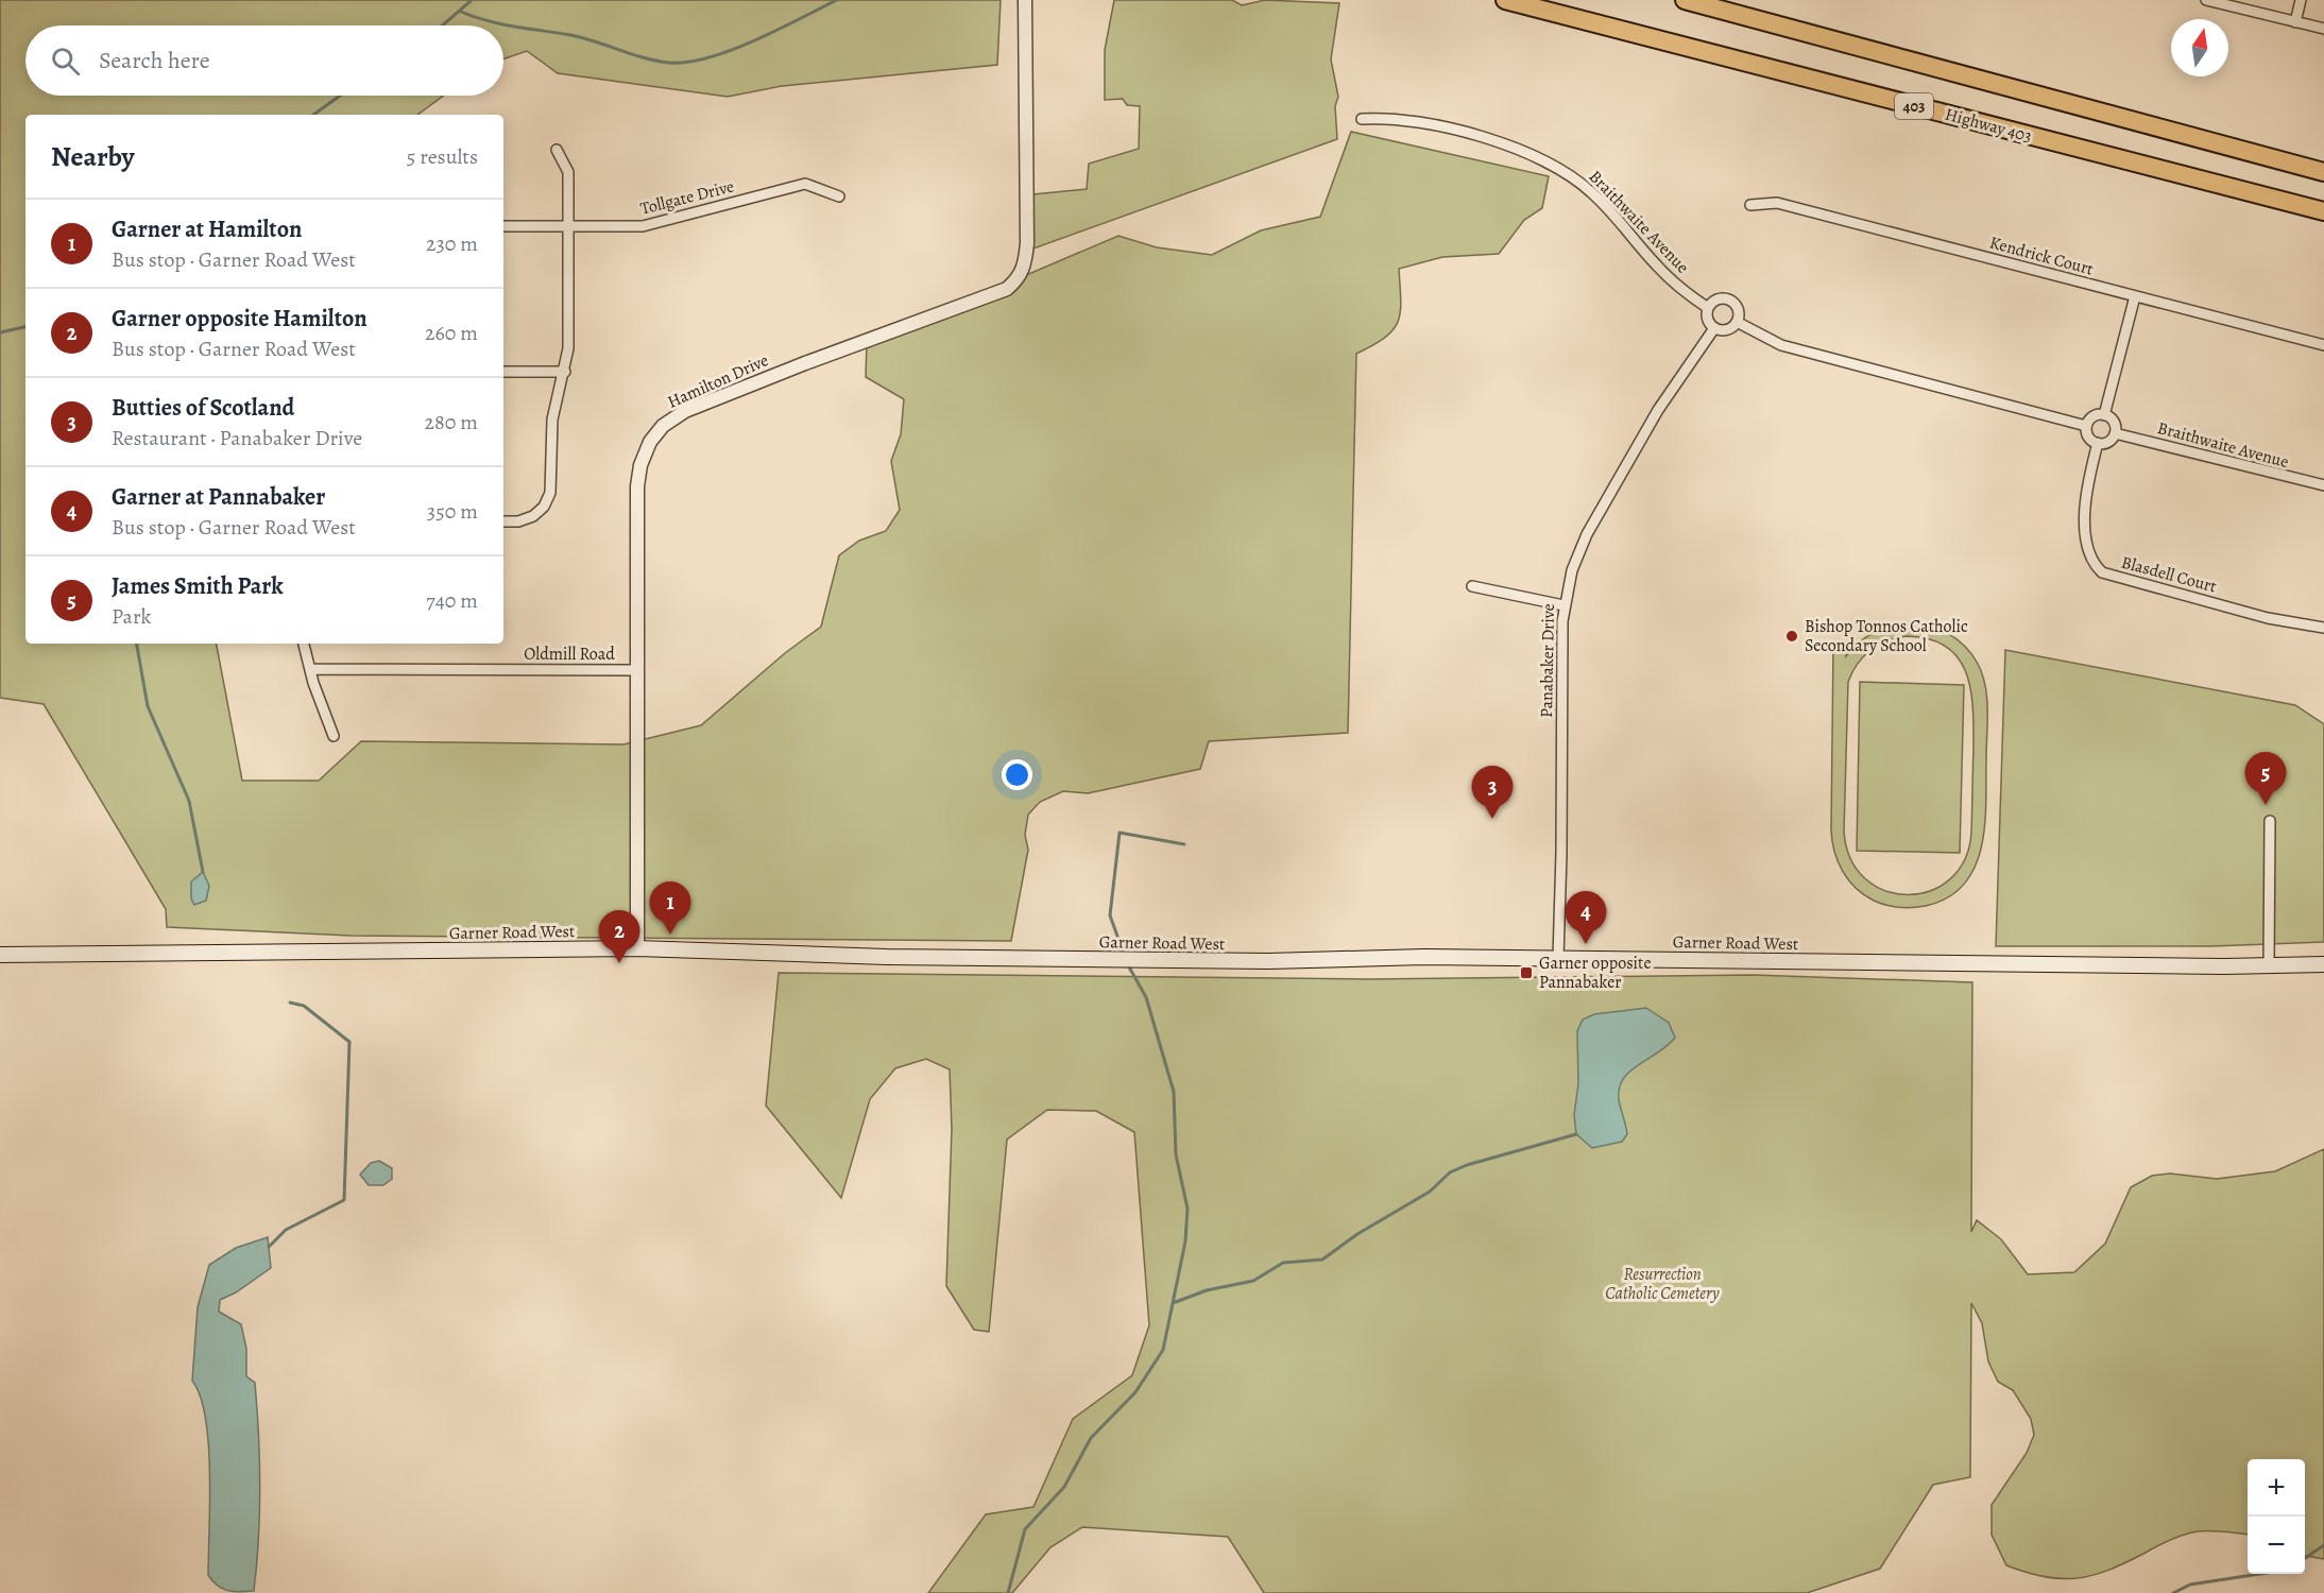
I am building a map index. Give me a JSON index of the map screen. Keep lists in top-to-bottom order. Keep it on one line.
{"streets":{"highway":["403","Highway 403"],"main road":["Garner Road West"],"street":["Tollgate Drive","Braithwaite Avenue","Kendrick Court","Hamilton Drive","Blasdell Court","Oldmill Road","Panabaker Drive"]},"crossings":[["Braithwaite Avenue","Blasdell Court"],["Braithwaite Avenue","Panabaker Drive"],["Hamilton Drive","Oldmill Road"],["Hamilton Drive","Garner Road West"],["Panabaker Drive","Garner Road West"]],"parks":["Resurrection Catholic Cemetery"],"places":{"other":["Bishop Tonnos Catholic Secondary School"],"transit":["Garner opposite Pannabaker"]},"north":"top","page":{"search":"Search here","heading":["Nearby","5 results"],"list":[{"mark":"1","name":"Garner at Hamilton","note":"Bus stop · Garner Road West","value":"230 m"},{"mark":"2","name":"Garner opposite Hamilton","note":"Bus stop · Garner Road West","value":"260 m"},{"mark":"3","name":"Butties of Scotland","note":"Restaurant · Panabaker Drive","value":"280 m"},{"mark":"4","name":"Garner at Pannabaker","note":"Bus stop · Garner Road West","value":"350 m"},{"mark":"5","name":"James Smith Park","note":"Park","value":"740 m"}],"pins":["5","3","1","4","2"],"map_buttons":["+","−"]}}
